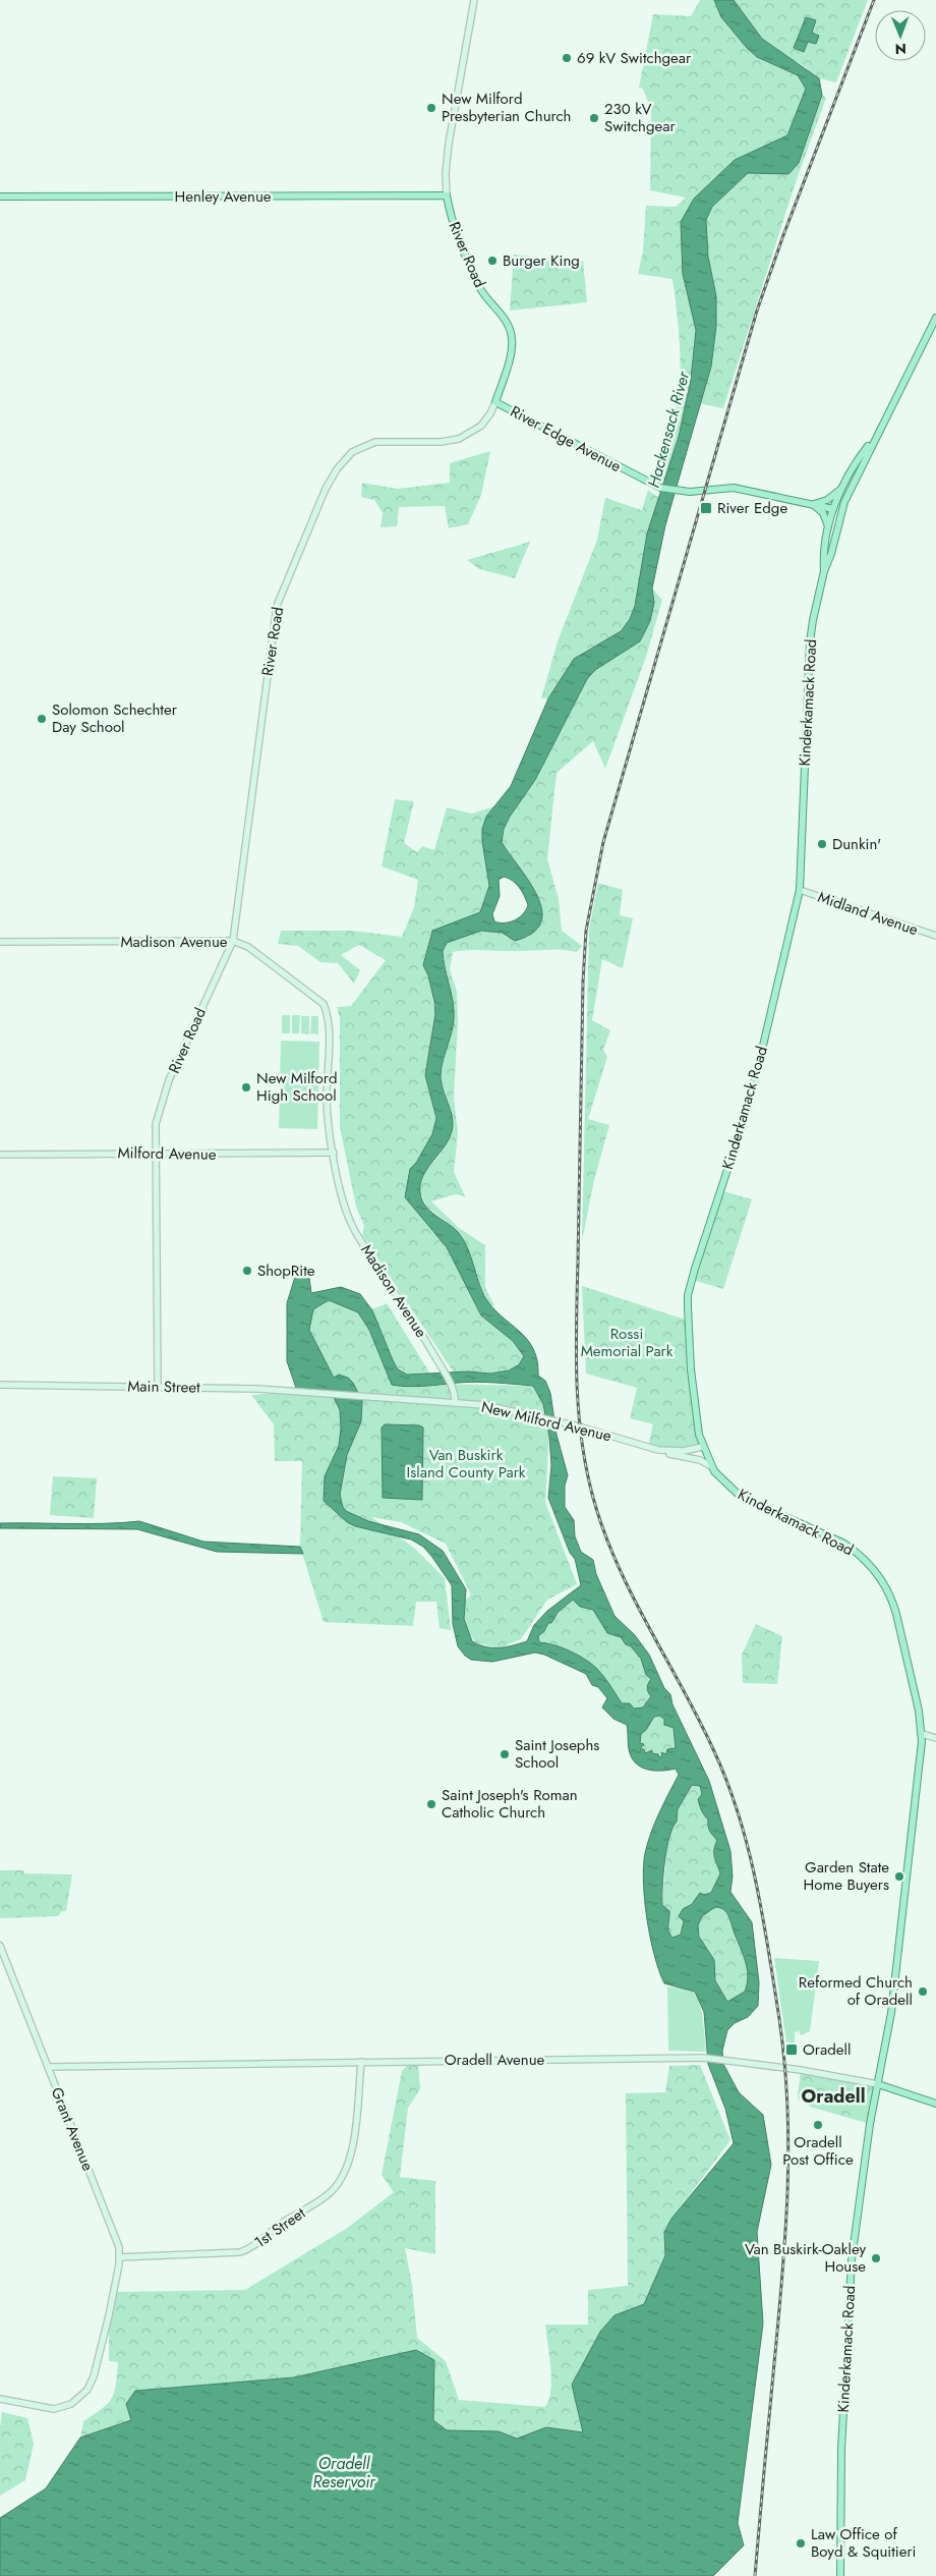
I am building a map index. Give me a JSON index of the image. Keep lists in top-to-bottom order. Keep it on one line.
{"streets":{"main road":["Henley Avenue","River Road","River Edge Avenue","Kinderkamack Road","Oradell Avenue"],"street":["Midland Avenue","Madison Avenue","Milford Avenue","Main Street","New Milford Avenue","Grant Avenue","1st Street"]},"crossings":[["Henley Avenue","River Road"],["River Road","River Edge Avenue"],["River Road","Madison Avenue"],["River Road","Milford Avenue"],["River Road","Main Street"],["Kinderkamack Road","Midland Avenue"],["Kinderkamack Road","New Milford Avenue"],["Kinderkamack Road","Oradell Avenue"],["Madison Avenue","Milford Avenue"],["Madison Avenue","New Milford Avenue"],["Main Street","New Milford Avenue"],["Oradell Avenue","Grant Avenue"],["Oradell Avenue","1st Street"],["Grant Avenue","1st Street"]],"districts":["Oradell"],"water":["Hackensack River","Oradell Reservoir"],"parks":["Rossi Memorial Park","Van Buskirk Island County Park"],"places":{"other":["69 kV Switchgear","New Milford Presbyterian Church","230 kV Switchgear","Burger King","Solomon Schechter Day School","Dunkin'","New Milford High School","ShopRite","Saint Josephs School","Saint Joseph's Roman Catholic Church","Garden State Home Buyers","Reformed Church of Oradell","Oradell Post Office","Van Buskirk-Oakley House","Law Office of Boyd & Squitieri"],"transit":["River Edge","Oradell"]},"north":"bottom"}
